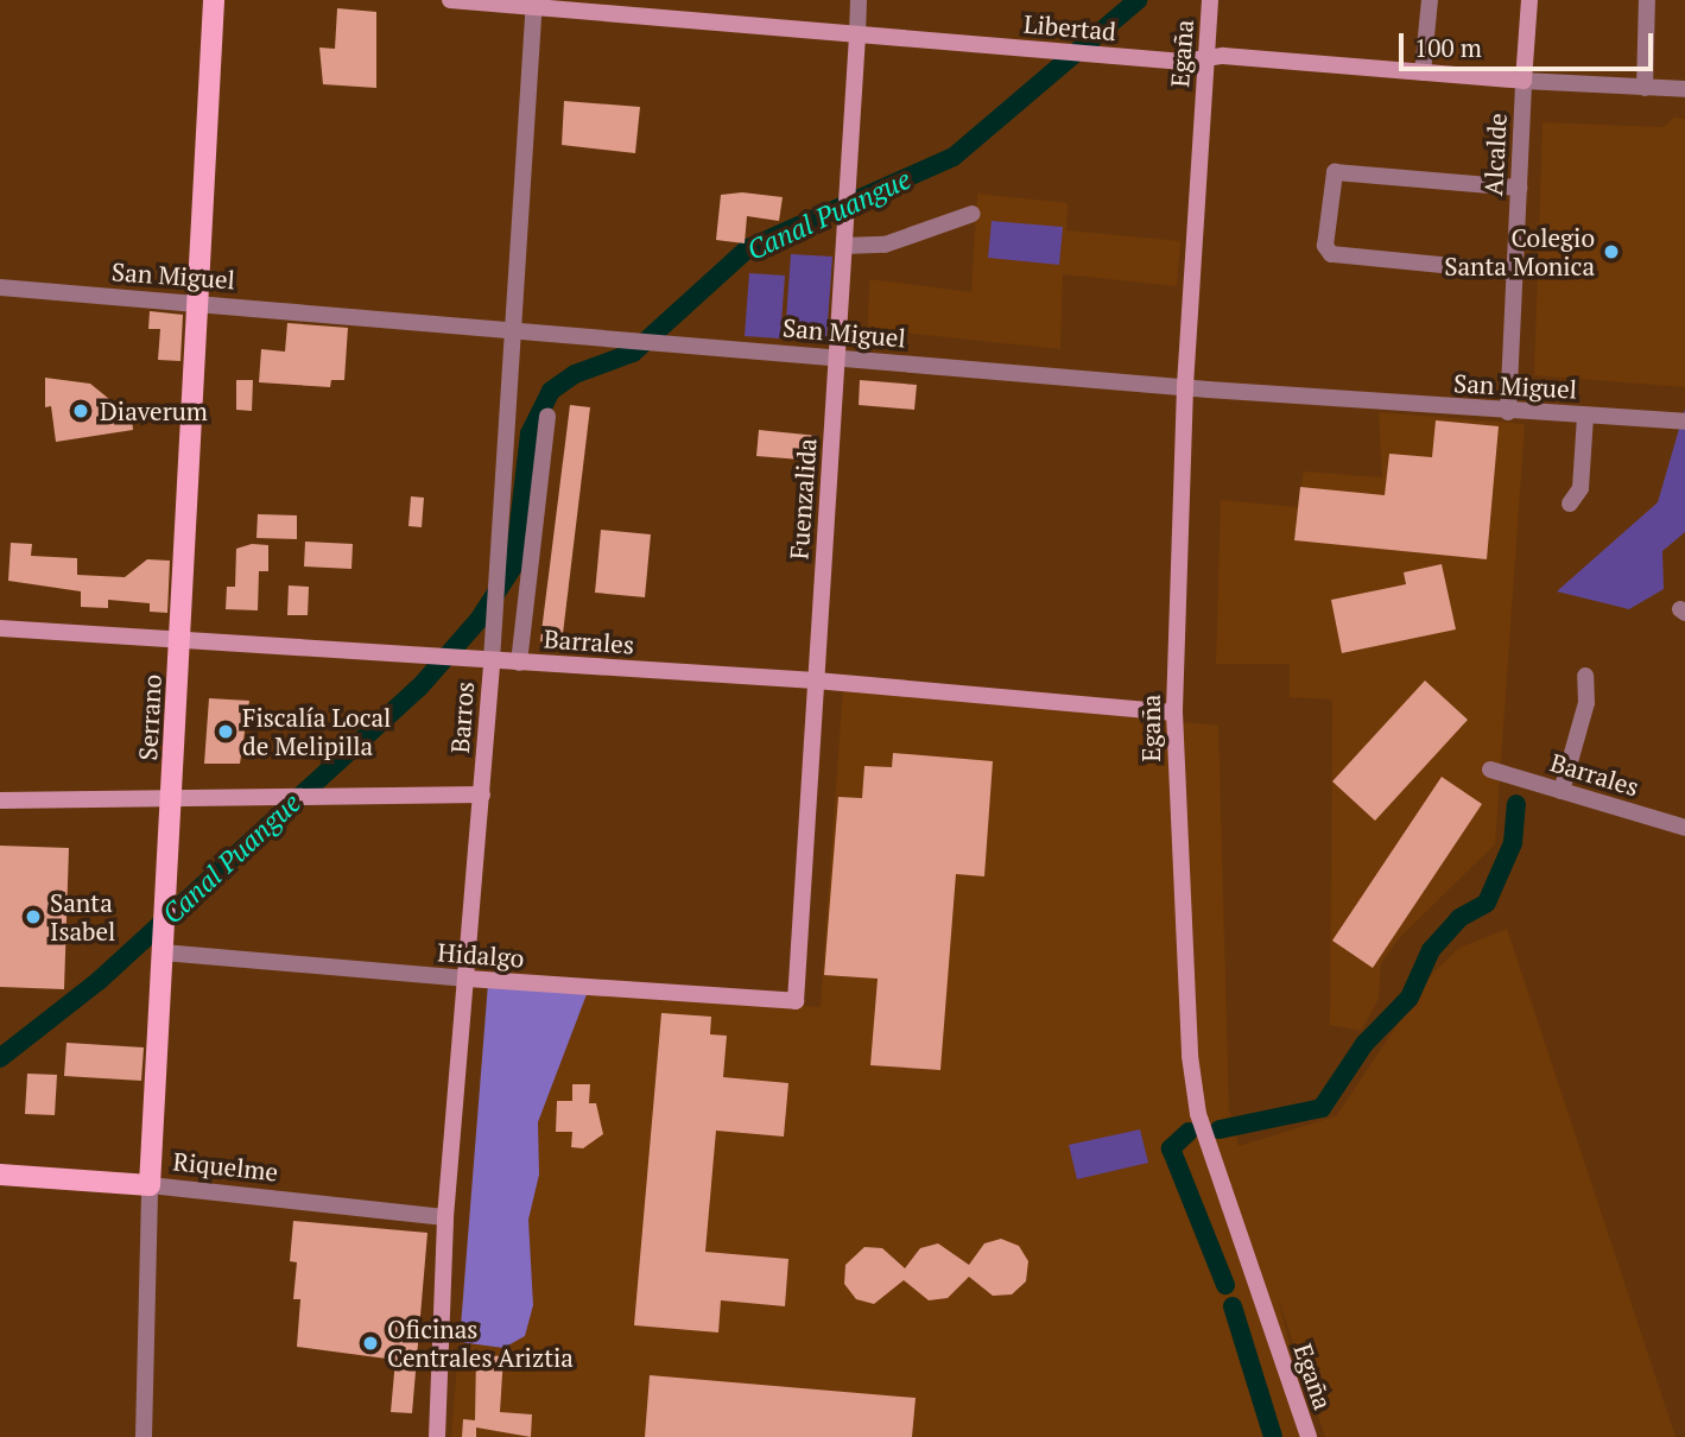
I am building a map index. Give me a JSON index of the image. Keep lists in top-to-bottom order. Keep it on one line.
{"streets":{"main road":["Serrano","Riquelme"],"street":["Libertad","Egaña","Alcalde","San Miguel","Fuenzalida","Barrales","Barros","Hidalgo"]},"crossings":[["Libertad","Egaña"],["Libertad","Alcalde"],["Libertad","Fuenzalida"],["Libertad","Barros"],["Egaña","San Miguel"],["Egaña","Barrales"],["Alcalde","San Miguel"],["San Miguel","Fuenzalida"],["San Miguel","Serrano"],["San Miguel","Barros"],["Fuenzalida","Barrales"],["Fuenzalida","Hidalgo"],["Barrales","Serrano"],["Barrales","Barros"],["Serrano","Hidalgo"],["Serrano","Riquelme"],["Barros","Hidalgo"],["Barros","Riquelme"]],"water":["Canal Puangue"],"places":["Colegio Santa Monica","Diaverum","Fiscalía Local de Melipilla","Santa Isabel","Oficinas Centrales Ariztia"],"scale_bar":"100 m"}
